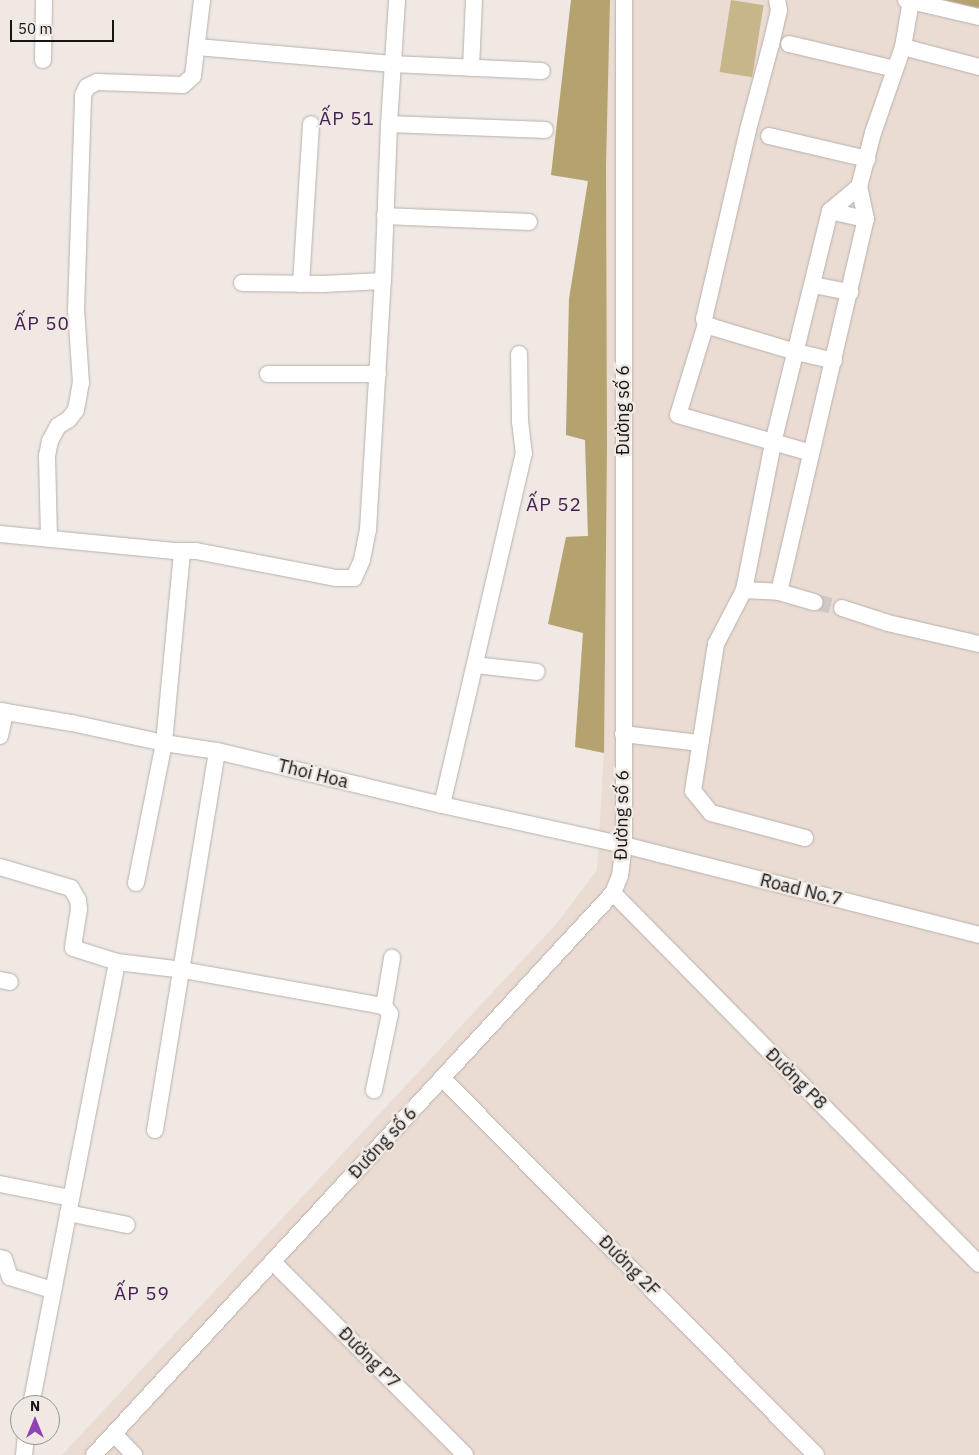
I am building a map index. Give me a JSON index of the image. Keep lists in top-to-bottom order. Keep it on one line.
{"streets":{"street":["Đường số 6","Thoi Hoa","Road No.7","Đường P8","Đường 2F","Đường P7"]},"crossings":[["Đường số 6","Thoi Hoa"],["Đường số 6","Road No.7"],["Đường số 6","Đường P8"],["Đường số 6","Đường 2F"],["Đường số 6","Đường P7"],["Thoi Hoa","Road No.7"]],"districts":["ẤP 51","ẤP 50","ẤP 52","ẤP 59"],"scale_bar":"50 m","north":"top"}
